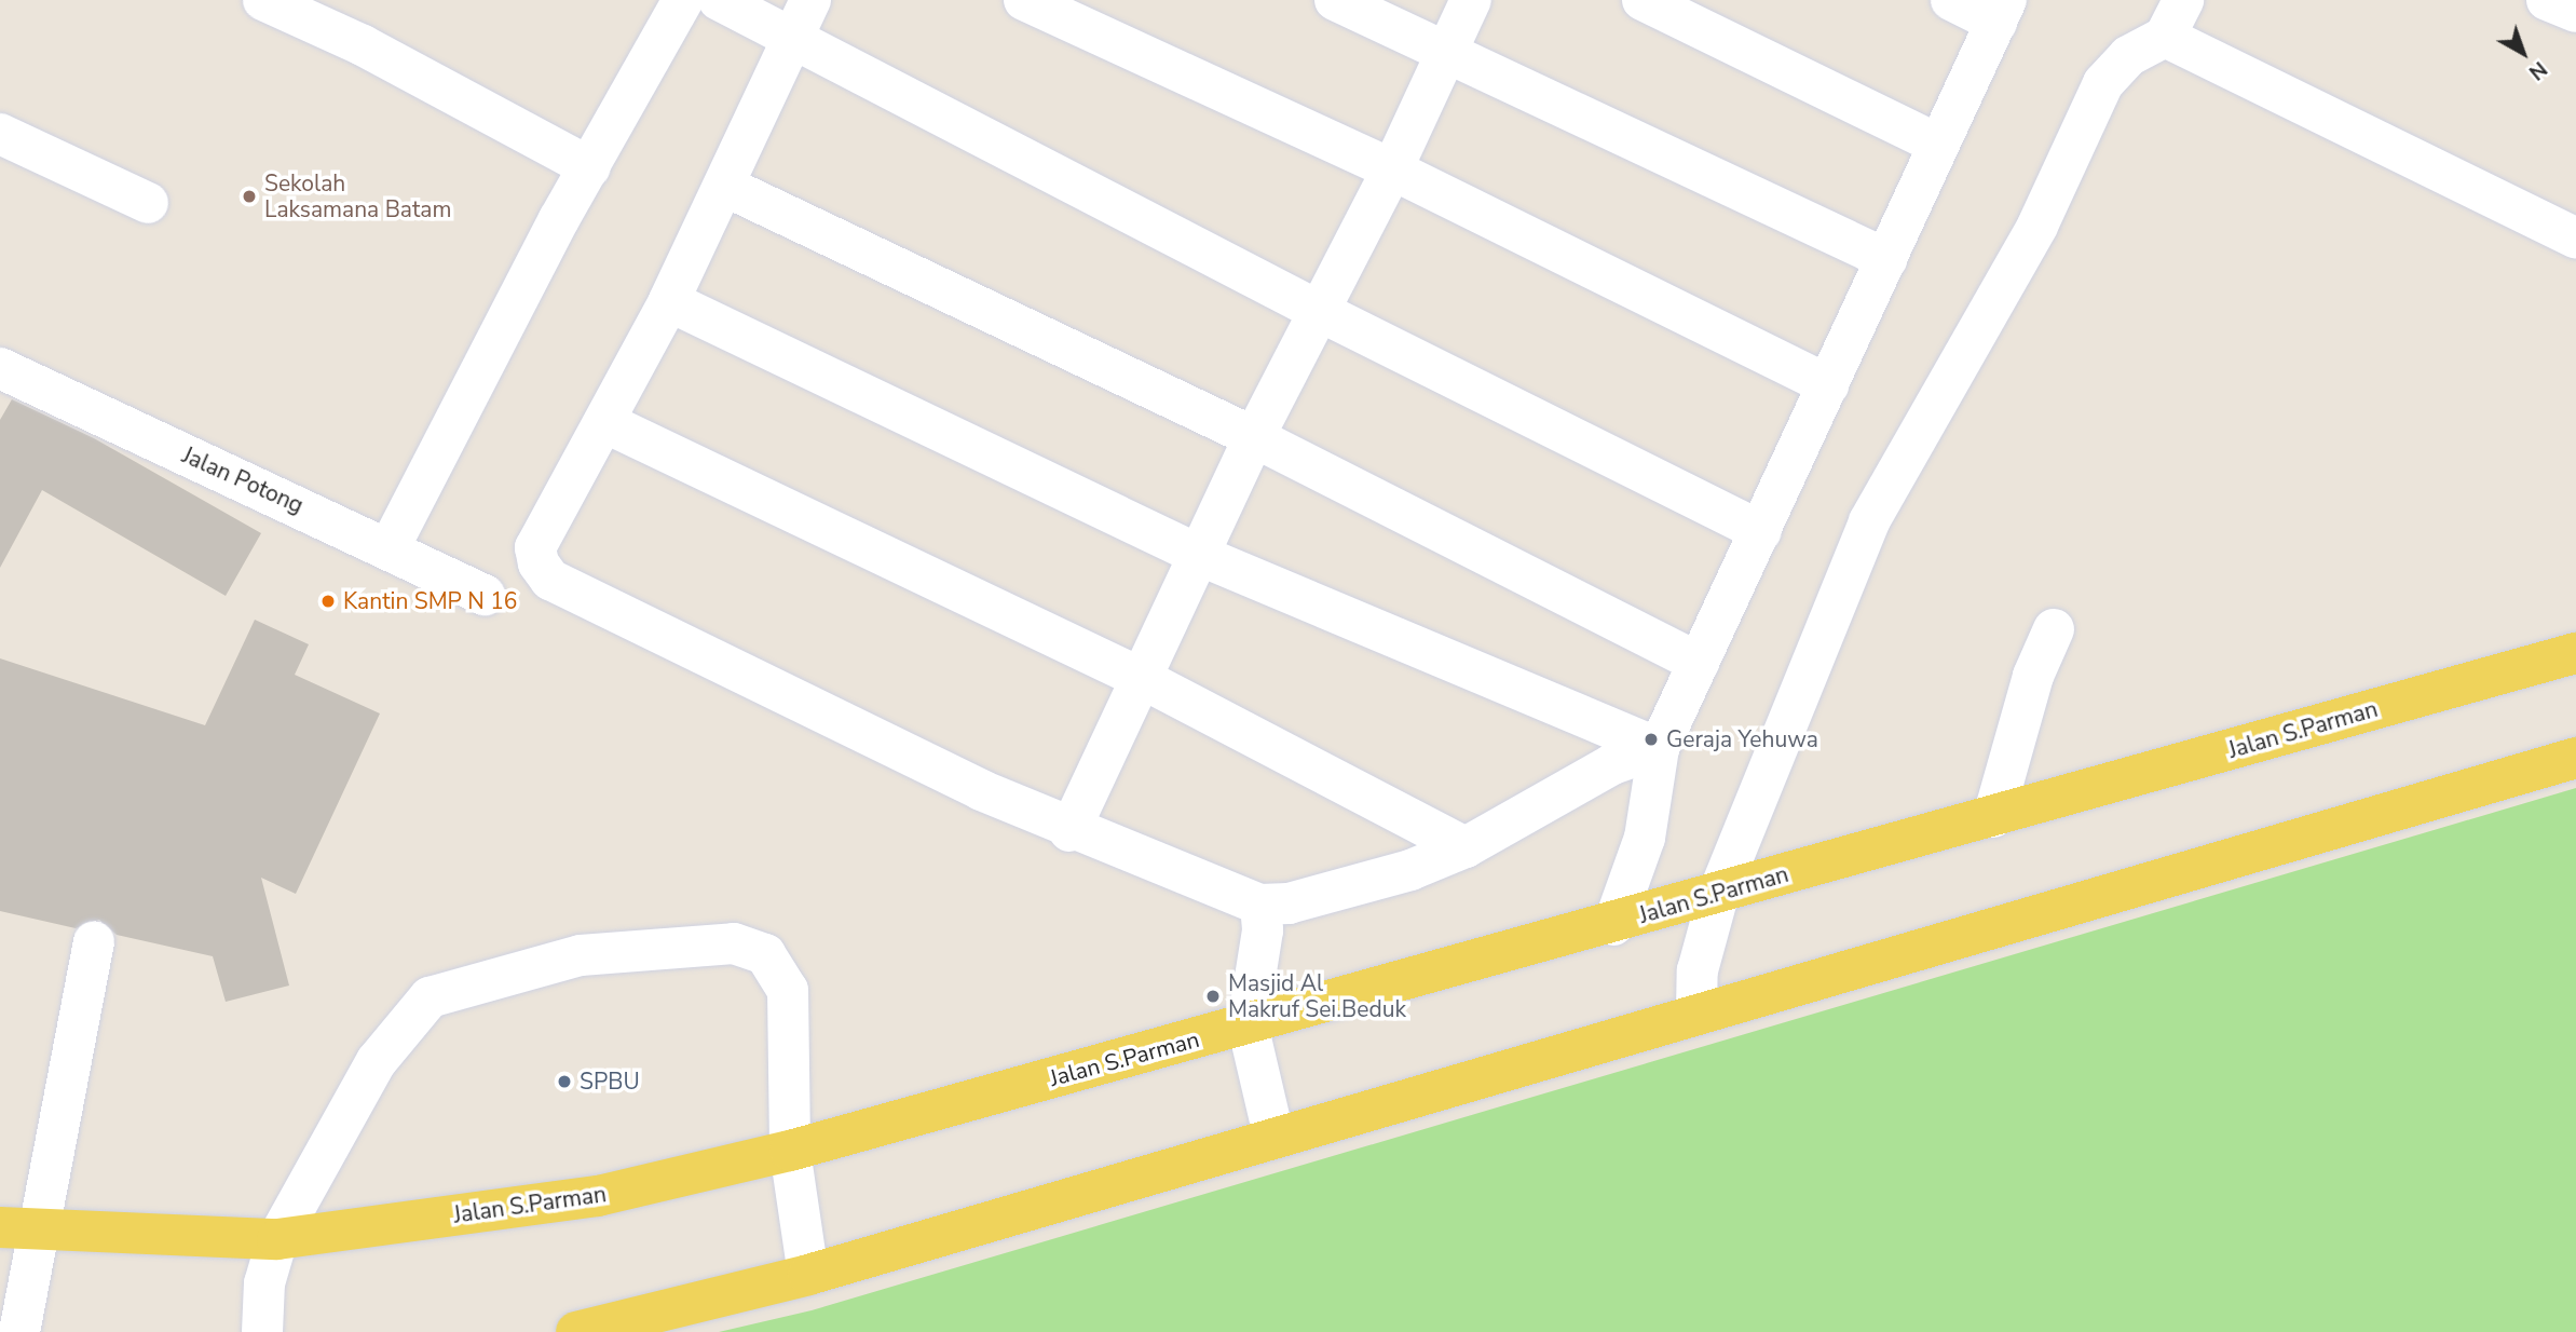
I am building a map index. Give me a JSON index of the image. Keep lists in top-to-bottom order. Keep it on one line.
{"streets":{"main road":["Jalan S.Parman"],"street":["Jalan Potong"]},"places":["Sekolah Laksamana Batam","Kantin SMP N 16","Geraja Yehuwa","Masjid Al Makruf Sei.Beduk","SPBU"],"north":"bottom right"}
